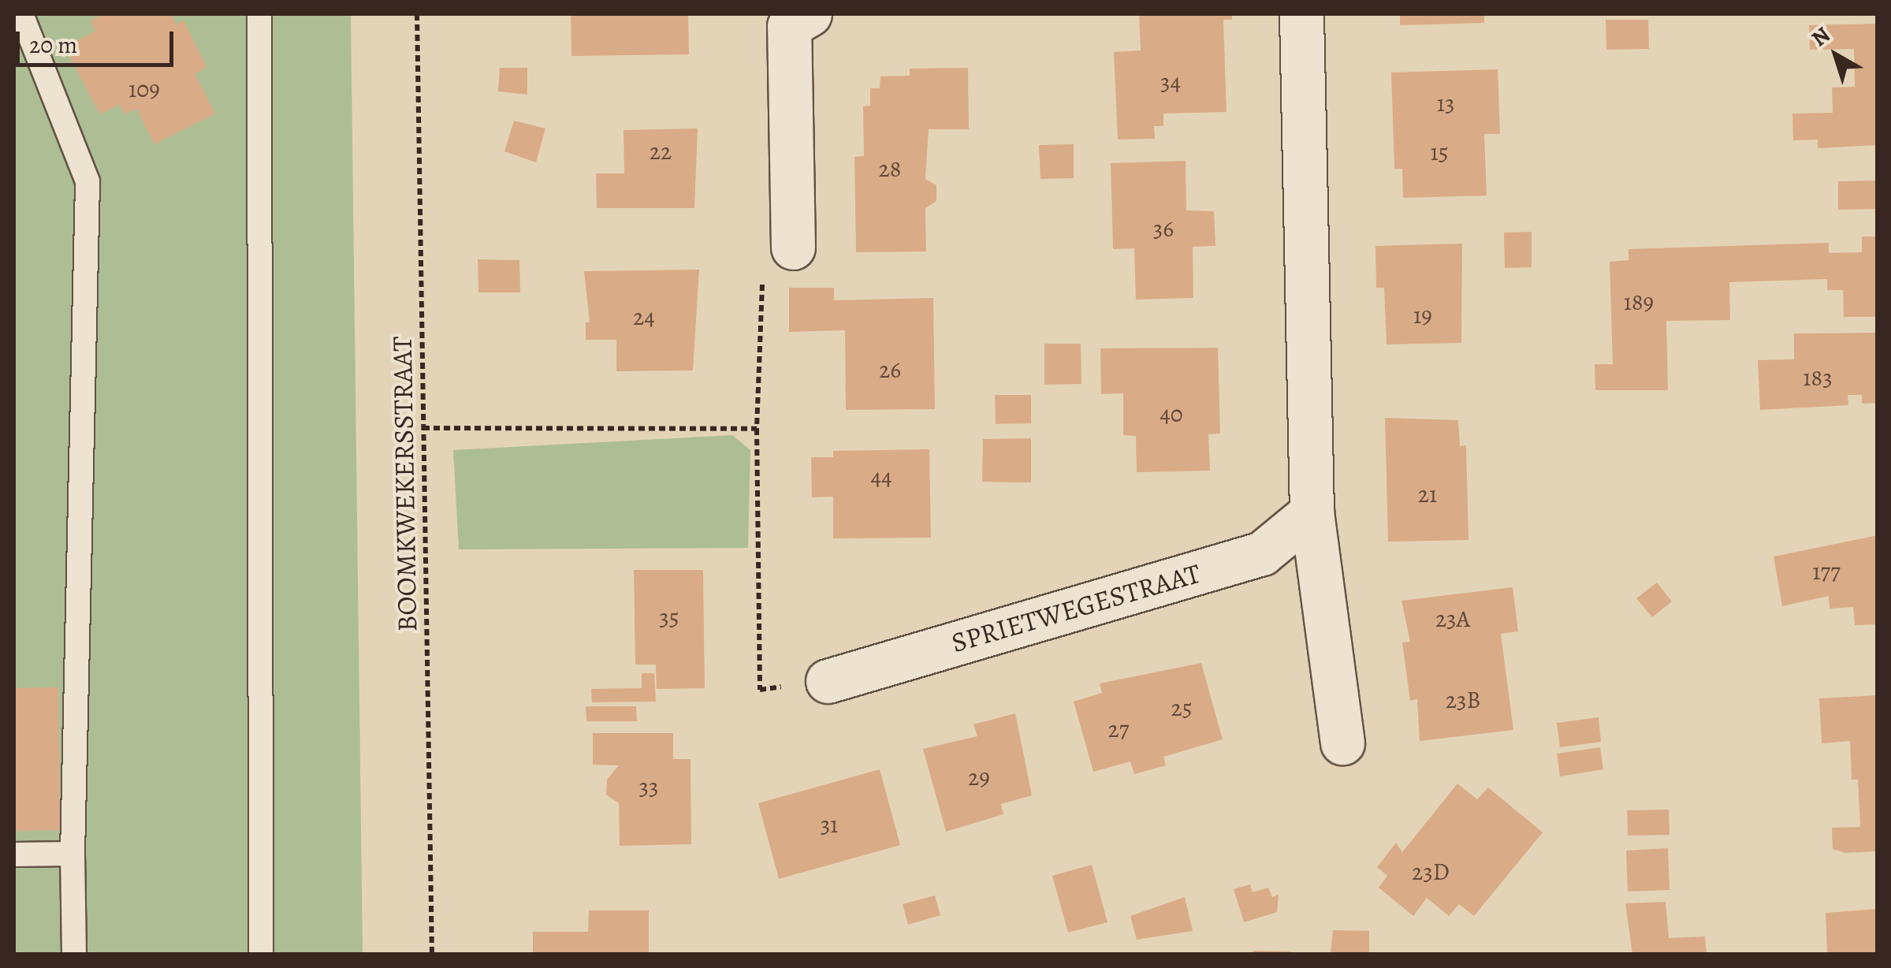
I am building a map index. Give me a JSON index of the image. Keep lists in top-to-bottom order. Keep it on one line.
{"streets":{"street":["SPRIETWEGESTRAAT"],"path":["BOOMKWEKERSSTRAAT"]},"house_numbers":["34","109","13","22","15","28","36","189","19","24","26","183","40","44","21","177","35","23A","23B","25","27","29","33","31","23D"],"scale_bar":"20 m","north":"top left"}
